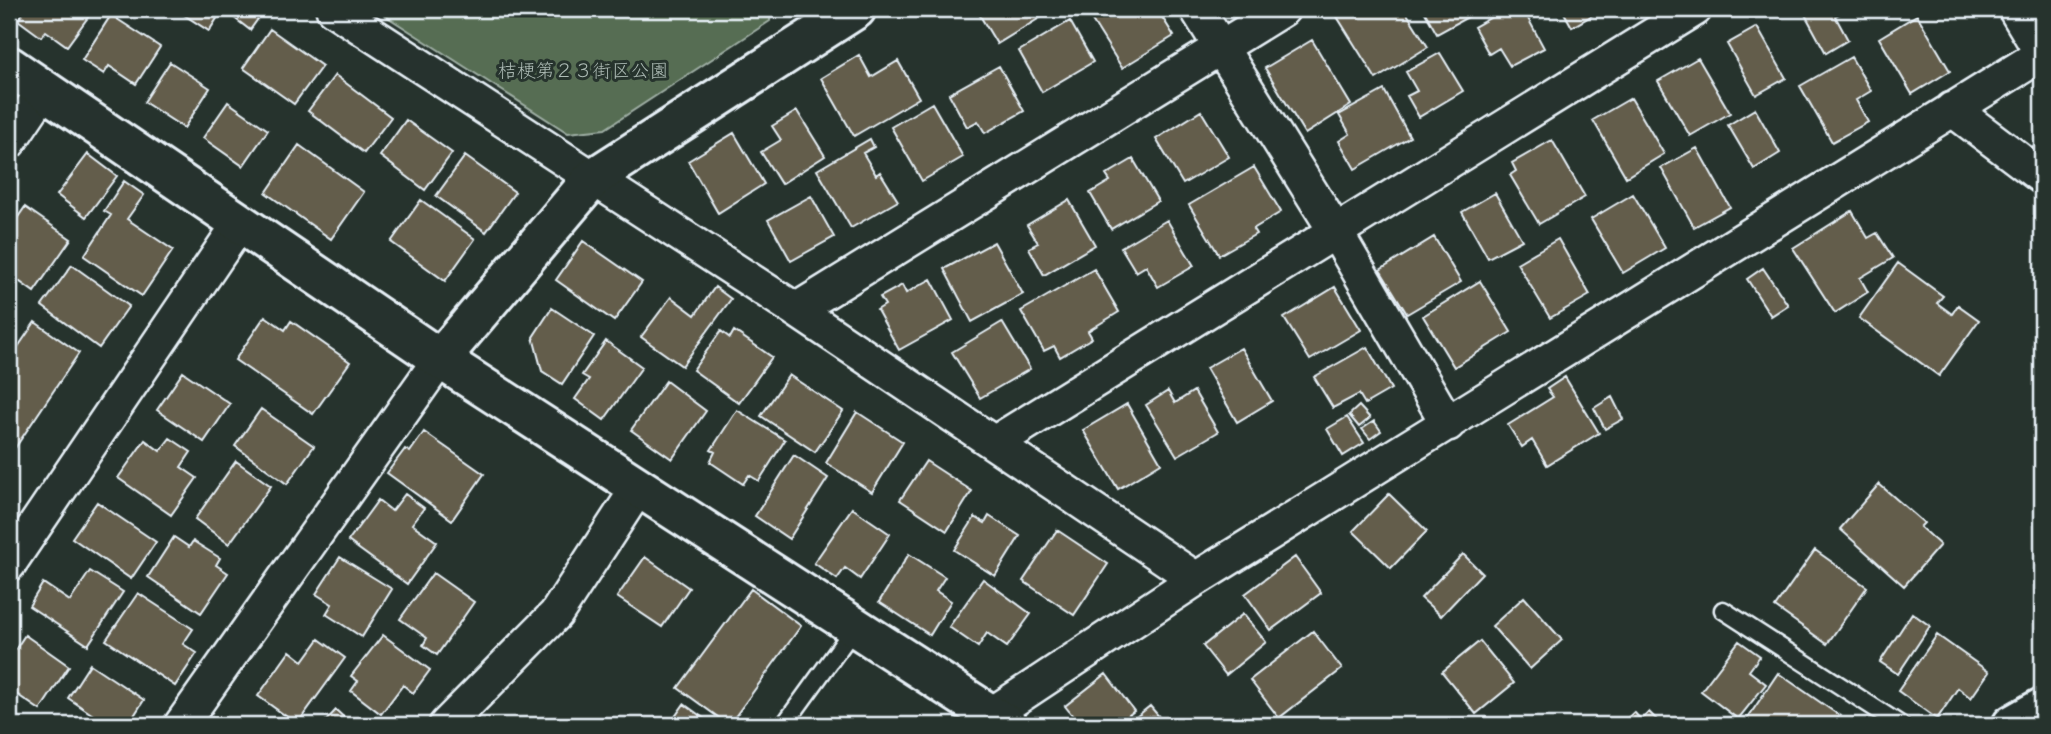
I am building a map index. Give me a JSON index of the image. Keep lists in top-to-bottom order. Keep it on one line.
{"parks":["桔梗第２３街区公園"]}
